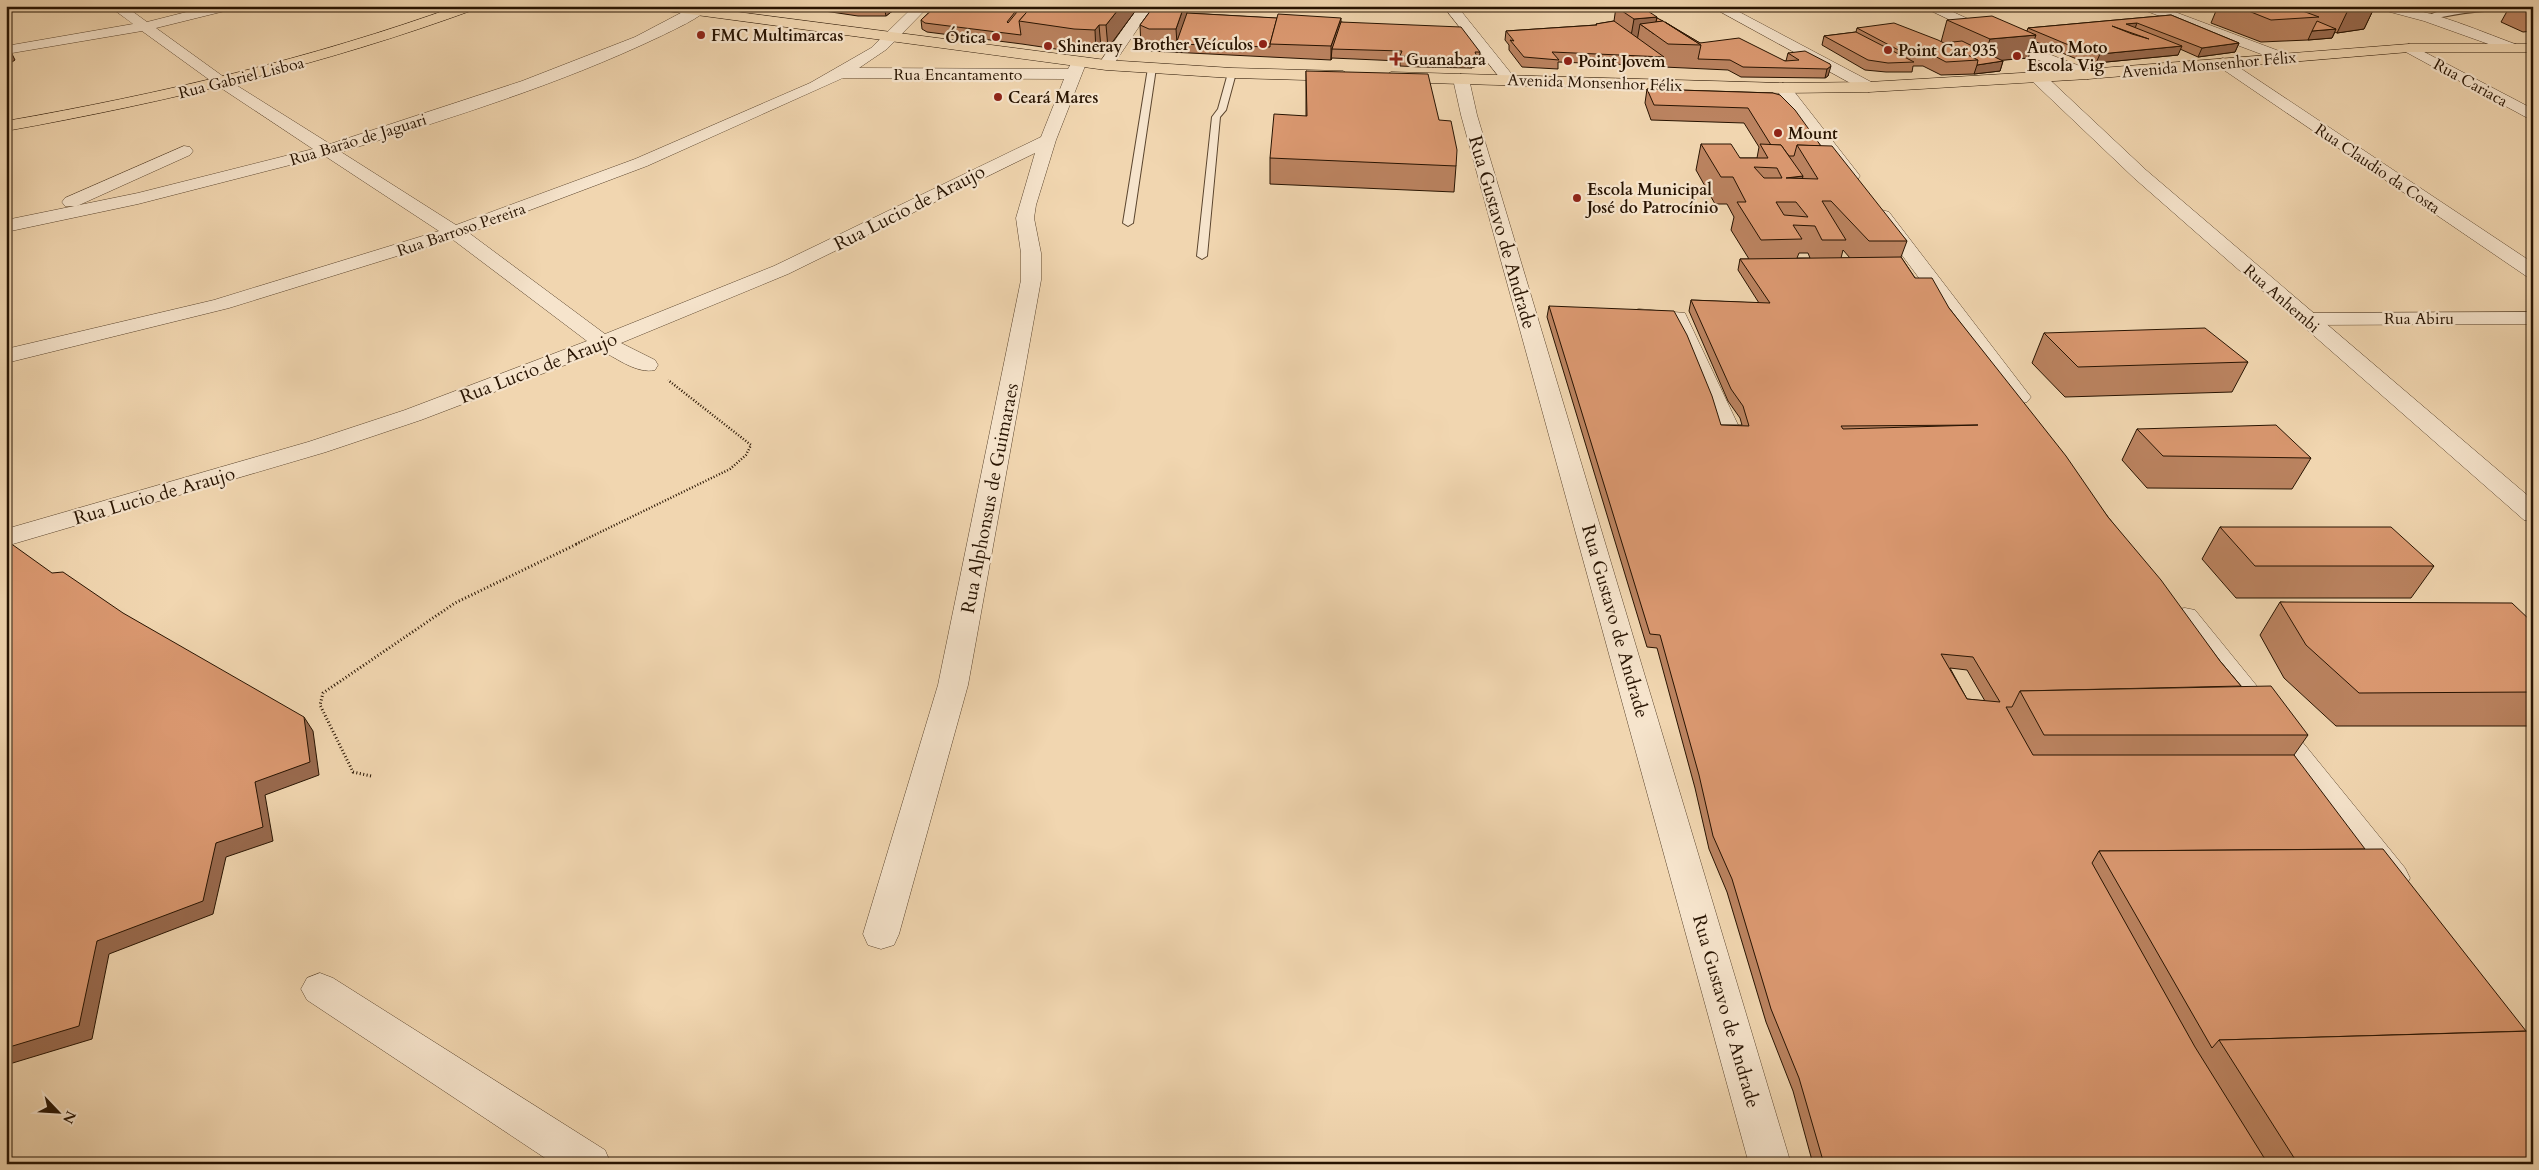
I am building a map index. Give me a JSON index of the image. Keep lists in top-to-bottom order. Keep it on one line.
{"streets":{"main road":["Avenida Monsenhor Félix","Rua Gabriel Lisboa"],"street":["Rua Encantamento","Rua Cariaca","Rua Barão de Jaguari","Rua Claudio da Costa","Rua Lucio de Araujo","Rua Barroso Pereira","Rua Gustavo de Andrade","Rua Anhembi","Rua Abiru","Rua Alphonsus de Guimaraes"]},"crossings":[["Avenida Monsenhor Félix","Rua Encantamento"],["Avenida Monsenhor Félix","Rua Cariaca"],["Avenida Monsenhor Félix","Rua Barão de Jaguari"],["Avenida Monsenhor Félix","Rua Claudio da Costa"],["Avenida Monsenhor Félix","Rua Barroso Pereira"],["Avenida Monsenhor Félix","Rua Gustavo de Andrade"],["Avenida Monsenhor Félix","Rua Anhembi"],["Avenida Monsenhor Félix","Rua Alphonsus de Guimaraes"],["Rua Encantamento","Rua Barroso Pereira"],["Rua Encantamento","Rua Alphonsus de Guimaraes"],["Rua Lucio de Araujo","Rua Alphonsus de Guimaraes"],["Rua Anhembi","Rua Abiru"]],"places":{"other":["FMC Multimarcas","Ótica","Brother Veículos","Shineray","Point Car 935","Auto Moto Escola Vig","Point Jovem","Ceará Mares","Mount","Escola Municipal José do Patrocínio"],"health":["Guanabara"]},"north":"bottom right"}
